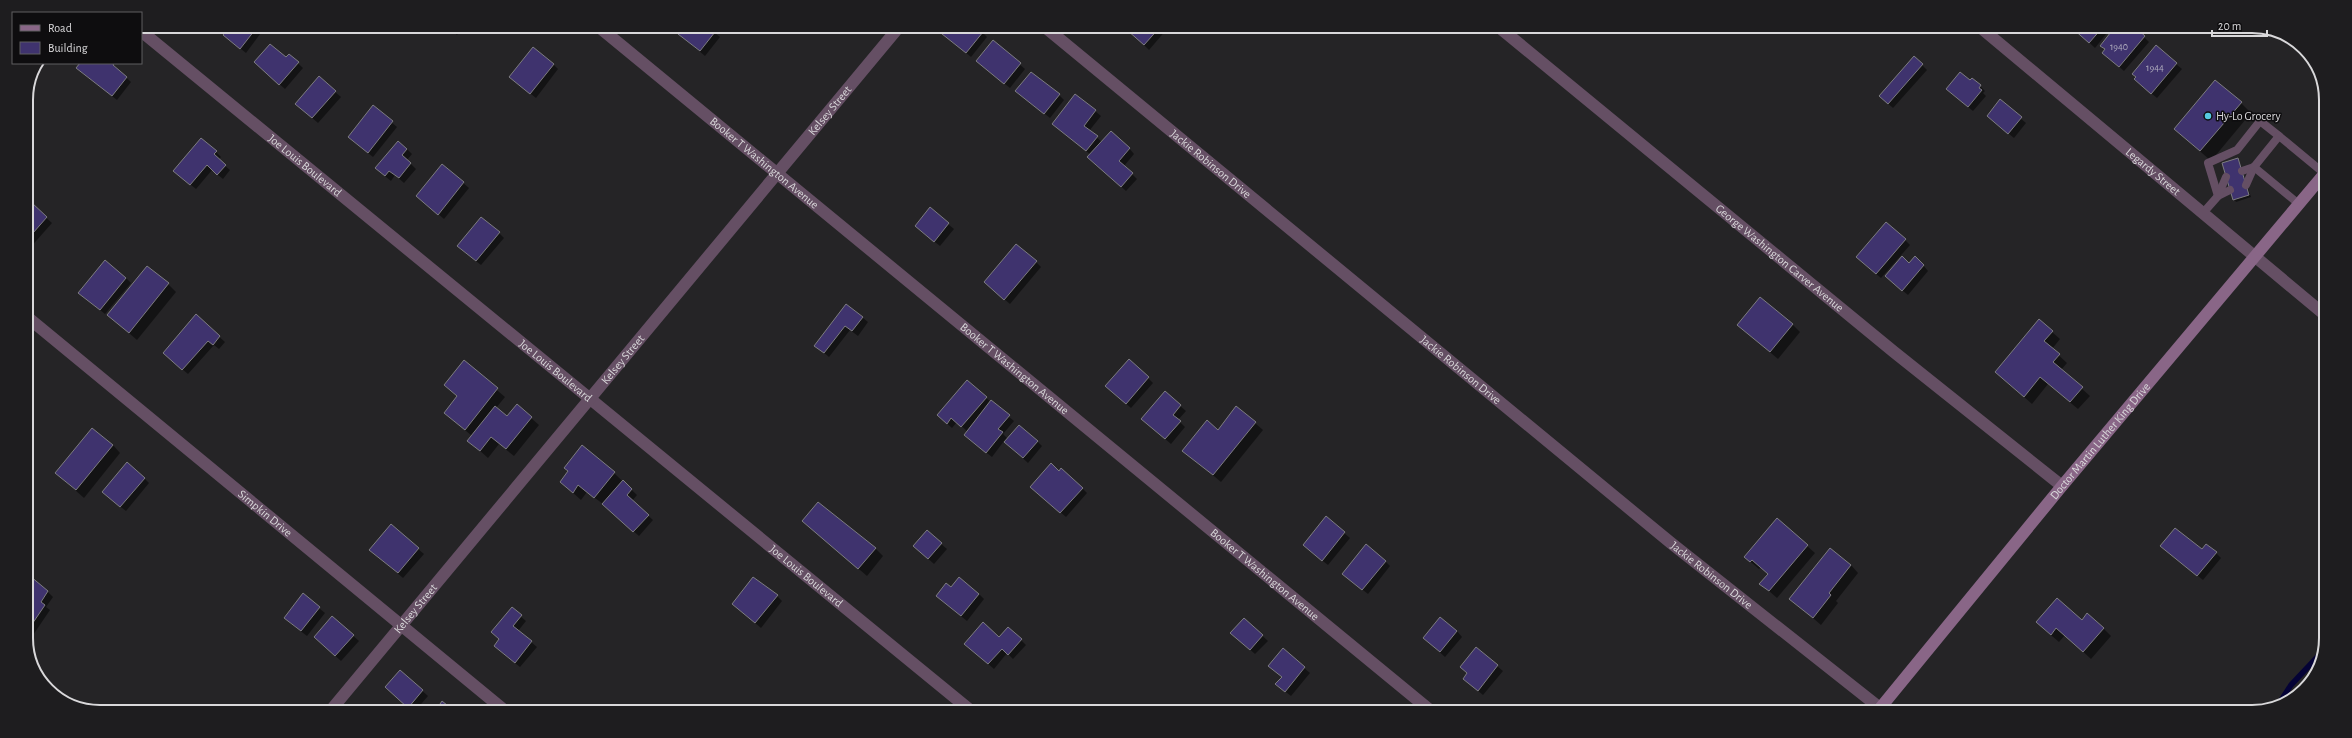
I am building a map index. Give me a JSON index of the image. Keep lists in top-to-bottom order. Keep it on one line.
{"streets":{"main road":["Doctor Martin Luther King Drive"],"street":["Kelsey Street","Booker T Washington Avenue","Jackie Robinson Drive","Joe Louis Boulevard","Legardy Street","George Washington Carver Avenue","Simpkin Drive"]},"crossings":[["Kelsey Street","Booker T Washington Avenue"],["Kelsey Street","Joe Louis Boulevard"],["Kelsey Street","Simpkin Drive"],["Legardy Street","Doctor Martin Luther King Drive"],["George Washington Carver Avenue","Doctor Martin Luther King Drive"]],"places":["Hy-Lo Grocery"],"house_numbers":["1940","1944"],"legend":["Road","Building"],"scale_bar":"20 m"}
